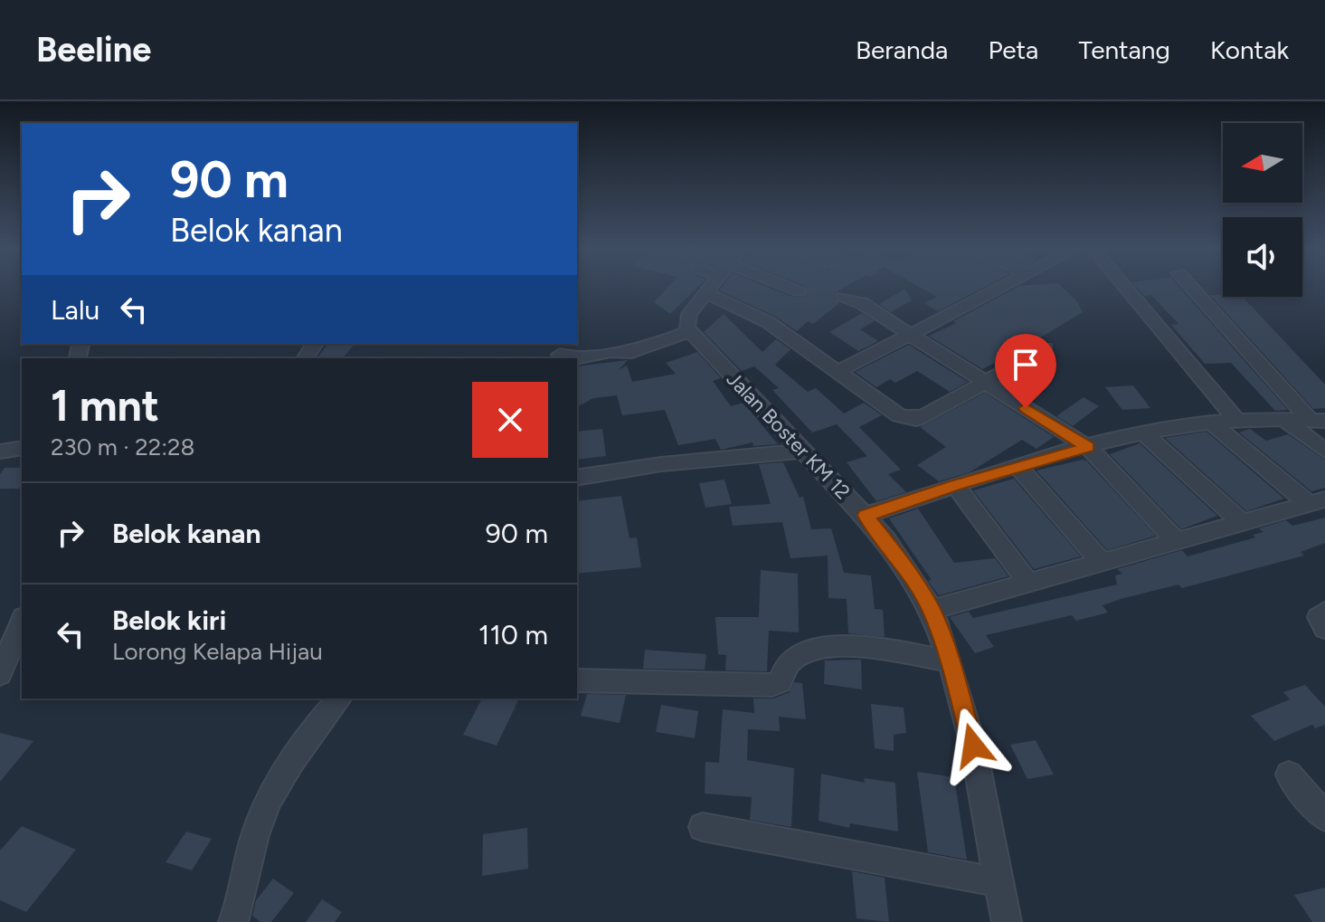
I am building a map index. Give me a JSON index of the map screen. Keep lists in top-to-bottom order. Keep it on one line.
{"streets":{"street":["Jalan Boster KM 12"]},"north":"left","page":{"header":"Beeline","nav":["Beranda","Peta","Tentang","Kontak"],"turn":["90 m","Belok kanan"],"then":"Lalu","heading":["1 mnt","230 m · 22:28"],"list":[{"name":"Belok kanan","value":"90 m"},{"name":"Belok kiri","note":"Lorong Kelapa Hijau","value":"110 m"}]}}
